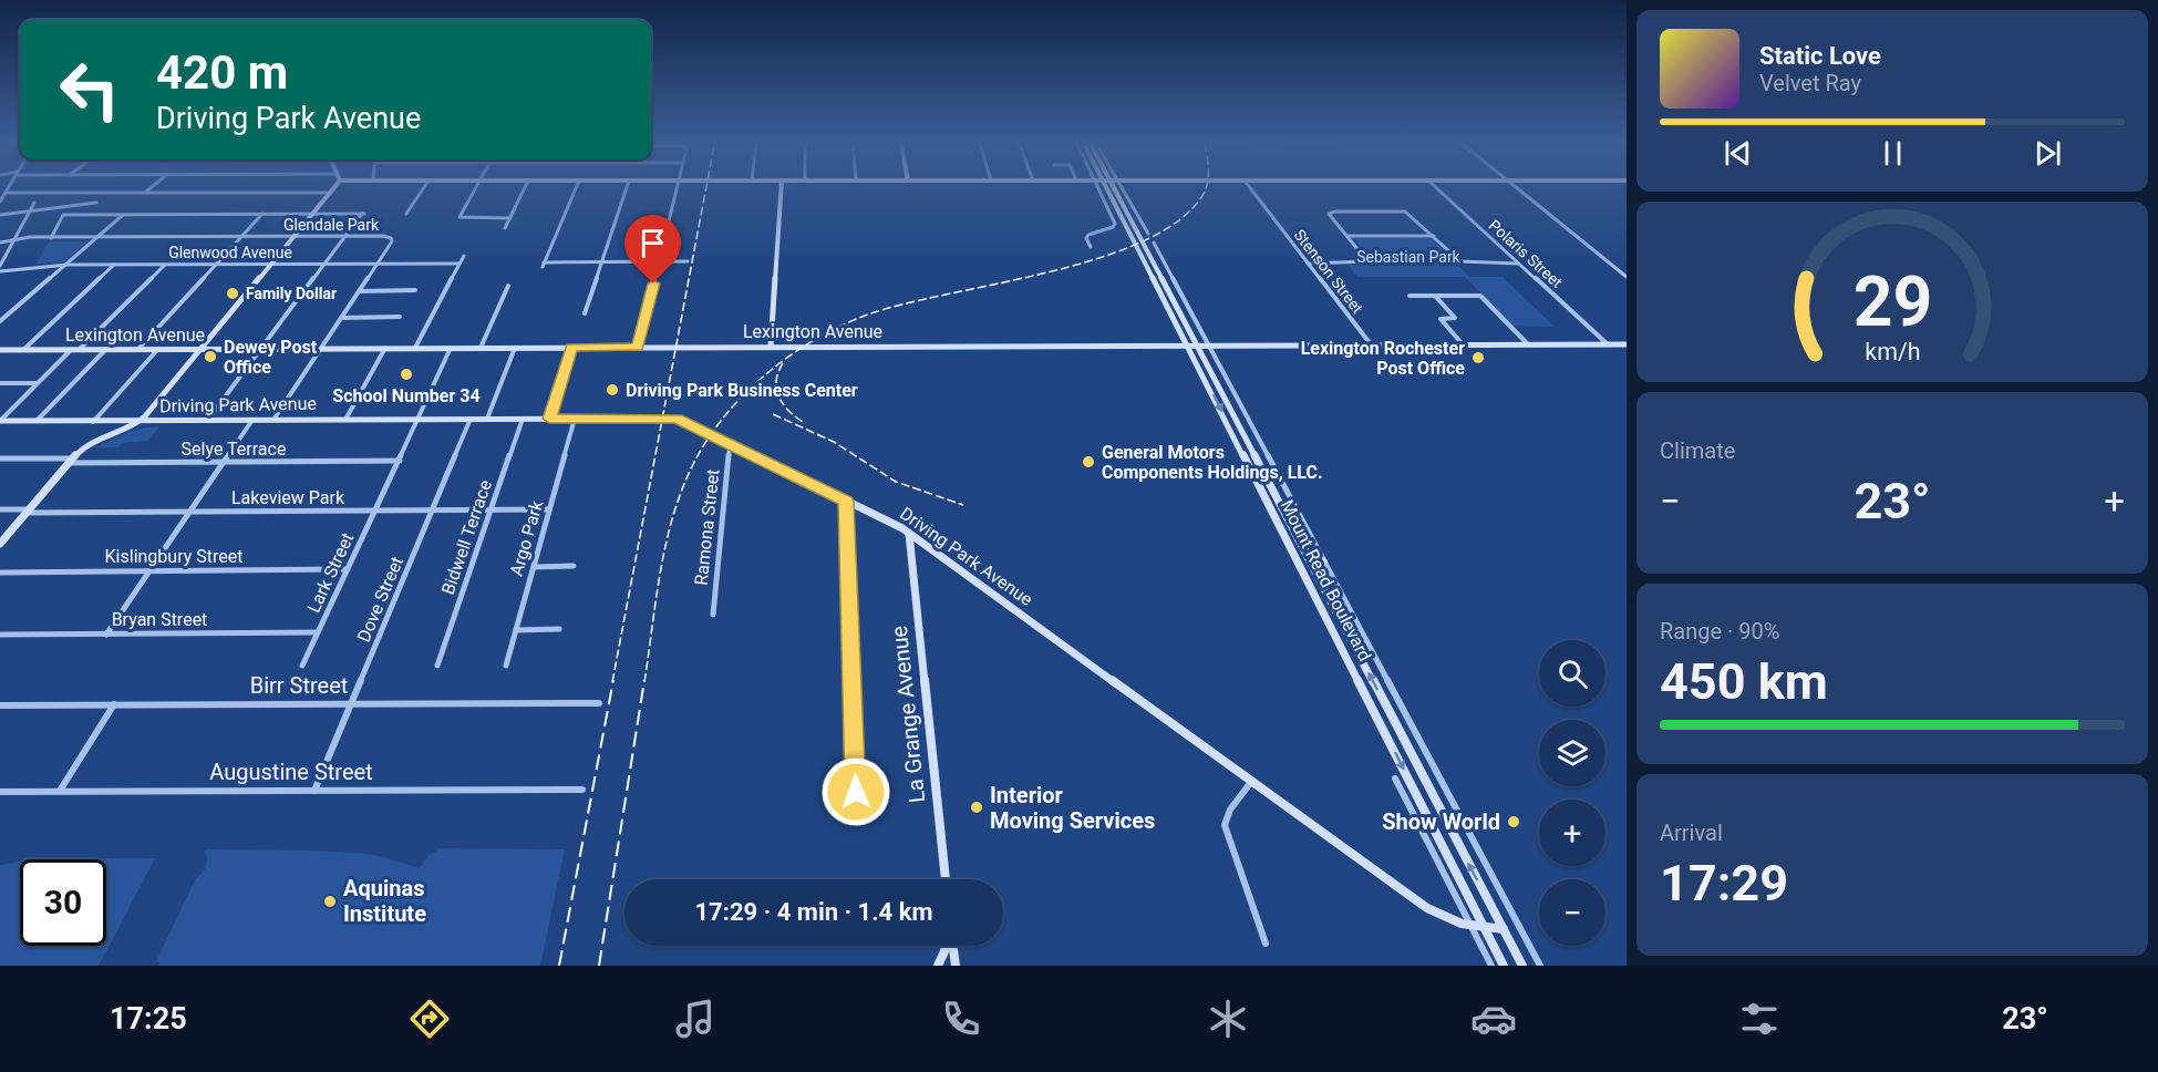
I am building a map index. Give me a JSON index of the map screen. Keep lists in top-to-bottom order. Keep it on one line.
{"streets":{"street":["Glendale Park","Glenwood Avenue","Polaris Street","Stenson Street","Lexington Avenue","Driving Park Avenue","Selye Terrace","Lakeview Park","Ramona Street","Bidwell Terrace","Argo Park","Kislingbury Street","Lark Street","Mount Read Boulevard","Dove Street","Bryan Street","Birr Street","La Grange Avenue","Augustine Street"]},"crossings":[["Glendale Park","Glenwood Avenue"],["Polaris Street","Lexington Avenue"],["Stenson Street","Lexington Avenue"],["Lexington Avenue","Lark Street"],["Lexington Avenue","Mount Read Boulevard"],["Driving Park Avenue","Ramona Street"],["Driving Park Avenue","Bidwell Terrace"],["Driving Park Avenue","Argo Park"],["Driving Park Avenue","Lark Street"],["Driving Park Avenue","Mount Read Boulevard"],["Driving Park Avenue","Dove Street"],["Driving Park Avenue","La Grange Avenue"],["Selye Terrace","Lark Street"],["Lakeview Park","Bidwell Terrace"],["Lakeview Park","Argo Park"],["Lakeview Park","Lark Street"],["Lakeview Park","Dove Street"],["Kislingbury Street","Lark Street"],["Lark Street","Bryan Street"],["Dove Street","Birr Street"],["Dove Street","Augustine Street"]],"parks":["Sebastian Park"],"places":["Family Dollar","Dewey Post Office","Lexington Rochester Post Office","School Number 34","Driving Park Business Center","General Motors Components Holdings, LLC.","Interior Moving Services","Show World","Aquinas Institute"],"page":{"turn":["420 m","Driving Park Avenue"],"song":["Static Love","Velvet Ray"],"tile":["Climate",["Range · 90%","450 km"],["Arrival","17:29"]],"heat":["−","23°","+"],"map_buttons":["+","−"],"limit":"30","trip":"17:29 · 4 min · 1.4 km","tabs":["17:25","23°"],"gauge":["29","km/h"]}}
